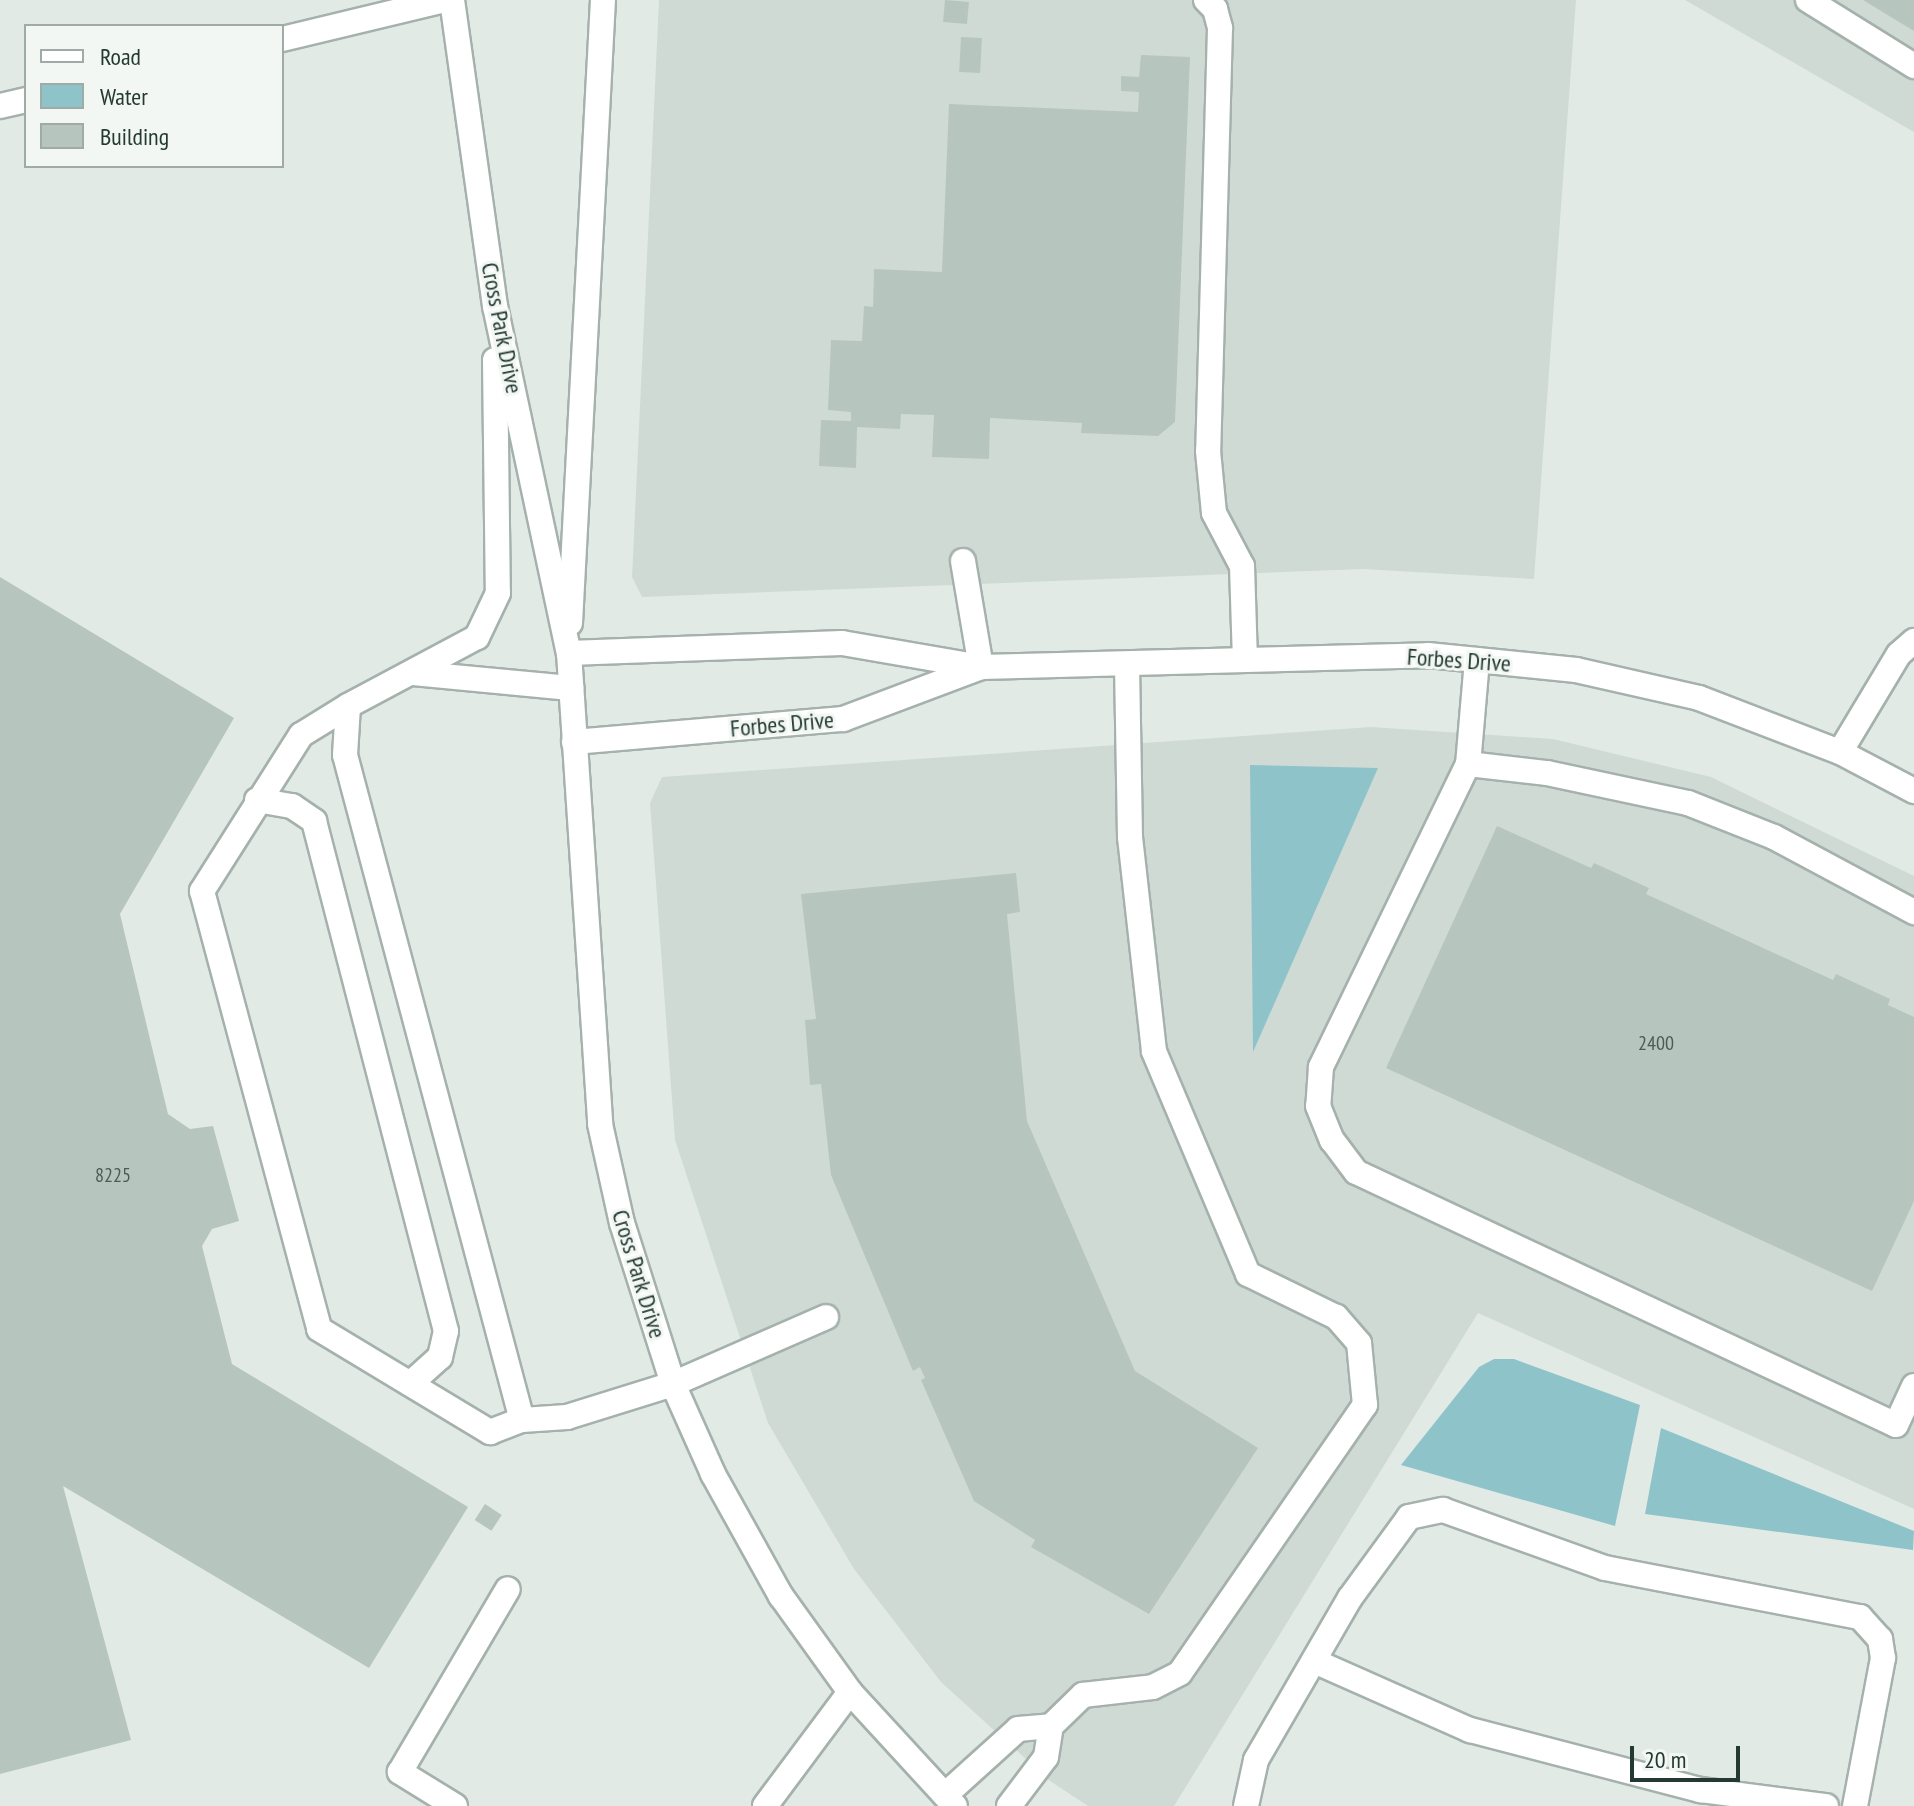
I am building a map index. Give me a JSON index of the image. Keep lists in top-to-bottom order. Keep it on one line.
{"streets":{"street":["Cross Park Drive","Forbes Drive"]},"crossings":[["Cross Park Drive","Forbes Drive"]],"house_numbers":["2400","8225"],"legend":["Road","Water","Building"],"scale_bar":"20 m"}
